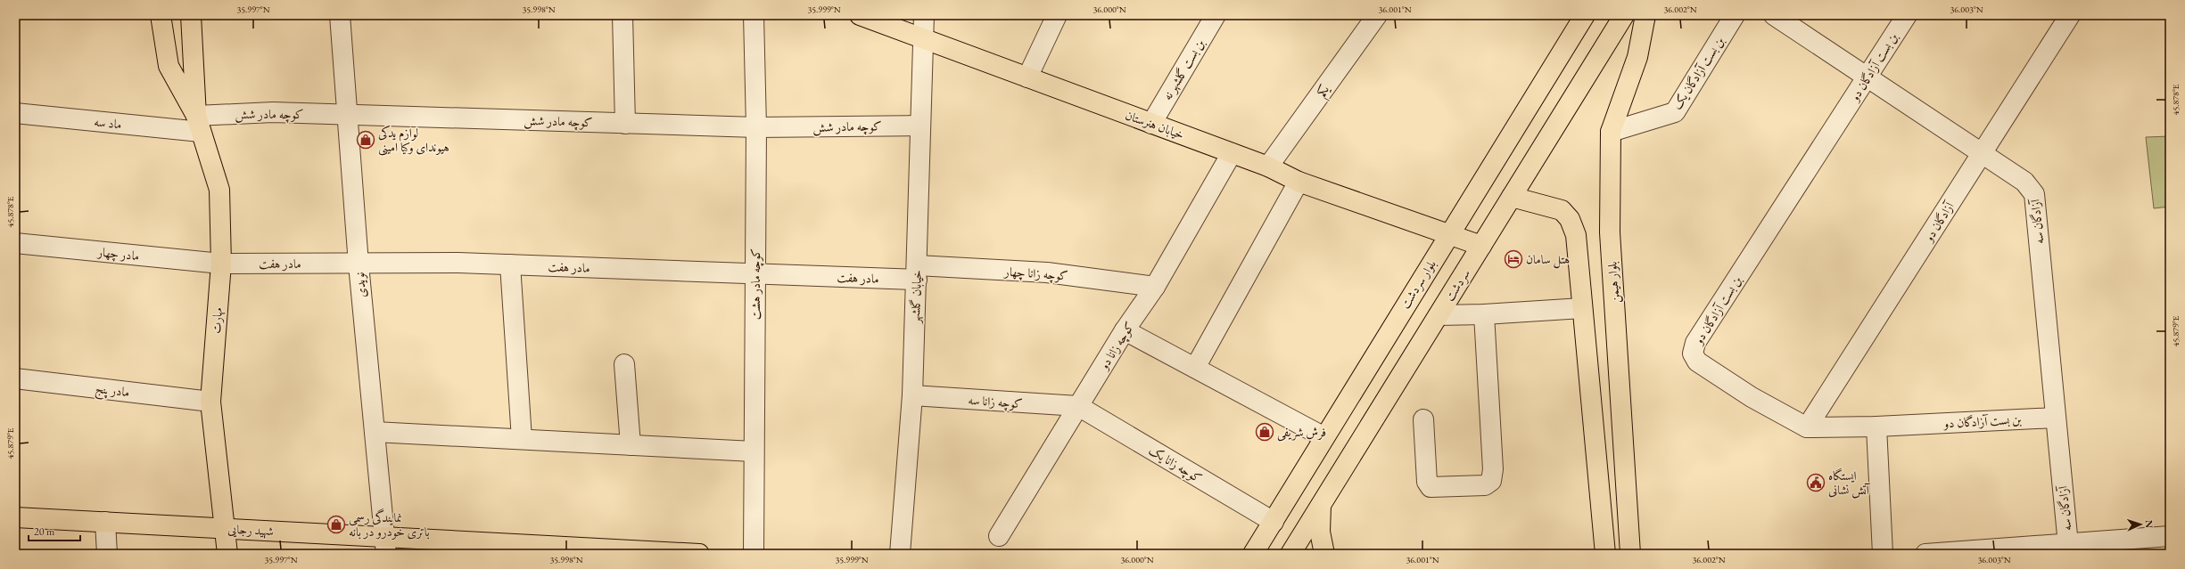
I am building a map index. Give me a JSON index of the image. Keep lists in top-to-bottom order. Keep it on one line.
{"streets":{"main road":["خیابان هنرستان","بلوار هیمن","بلوار سردشت","سردشت","مهارت","شهید رجایی"],"street":["بن بست آزادگان دو","بن بست گلشهر نه","بن بست آزادگان یک","یکم","کوچه مادر شش","ماد سه","آزادگان دو","آزادگان سه","مادر چهار","مادر هفت","کوچه زانا چهار","کوچه مادر هشت","نویدی","خیابان گلشهر","کوچه زانا دو","مادر پنج","کوچه زانا سه","کوچه زانا یک"]},"crossings":[["بن بست آزادگان دو","آزادگان دو"],["بن بست آزادگان دو","آزادگان سه"],["بن بست گلشهر نه","خیابان هنرستان"],["بن بست آزادگان یک","بلوار هیمن"],["یکم","خیابان هنرستان"],["کوچه مادر شش","ماد سه"],["کوچه مادر شش","کوچه مادر هشت"],["کوچه مادر شش","نویدی"],["کوچه مادر شش","خیابان گلشهر"],["کوچه مادر شش","مهارت"],["ماد سه","مهارت"],["خیابان هنرستان","بلوار سردشت"],["خیابان هنرستان","سردشت"],["خیابان هنرستان","خیابان گلشهر"],["خیابان هنرستان","کوچه زانا دو"],["آزادگان دو","آزادگان سه"],["مادر چهار","مادر هفت"],["مادر چهار","مهارت"],["مادر هفت","کوچه زانا چهار"],["مادر هفت","کوچه مادر هشت"],["مادر هفت","نویدی"],["مادر هفت","خیابان گلشهر"],["مادر هفت","مهارت"],["کوچه زانا چهار","خیابان گلشهر"],["کوچه زانا چهار","کوچه زانا دو"],["بلوار سردشت","کوچه زانا یک"],["نویدی","شهید رجایی"],["خیابان گلشهر","کوچه زانا سه"],["مهارت","مادر پنج"],["مهارت","شهید رجایی"],["کوچه زانا دو","کوچه زانا سه"],["کوچه زانا دو","کوچه زانا یک"],["کوچه زانا سه","کوچه زانا یک"]],"places":{"shop":["لوازم یدکى هیونداى وکیا امینى","فرش شریفی","نمایندگی رسمی باتری خودرو در بانه"],"hotel":["هتل سامان"],"public building":["ایستگاه آتش نشانی"]},"scale_bar":"20 m","north":"right","coordinates":["35.997°N","35.998°N","35.999°N","36.000°N","36.001°N","36.002°N","36.003°N","45.878°E","45.879°E"]}
